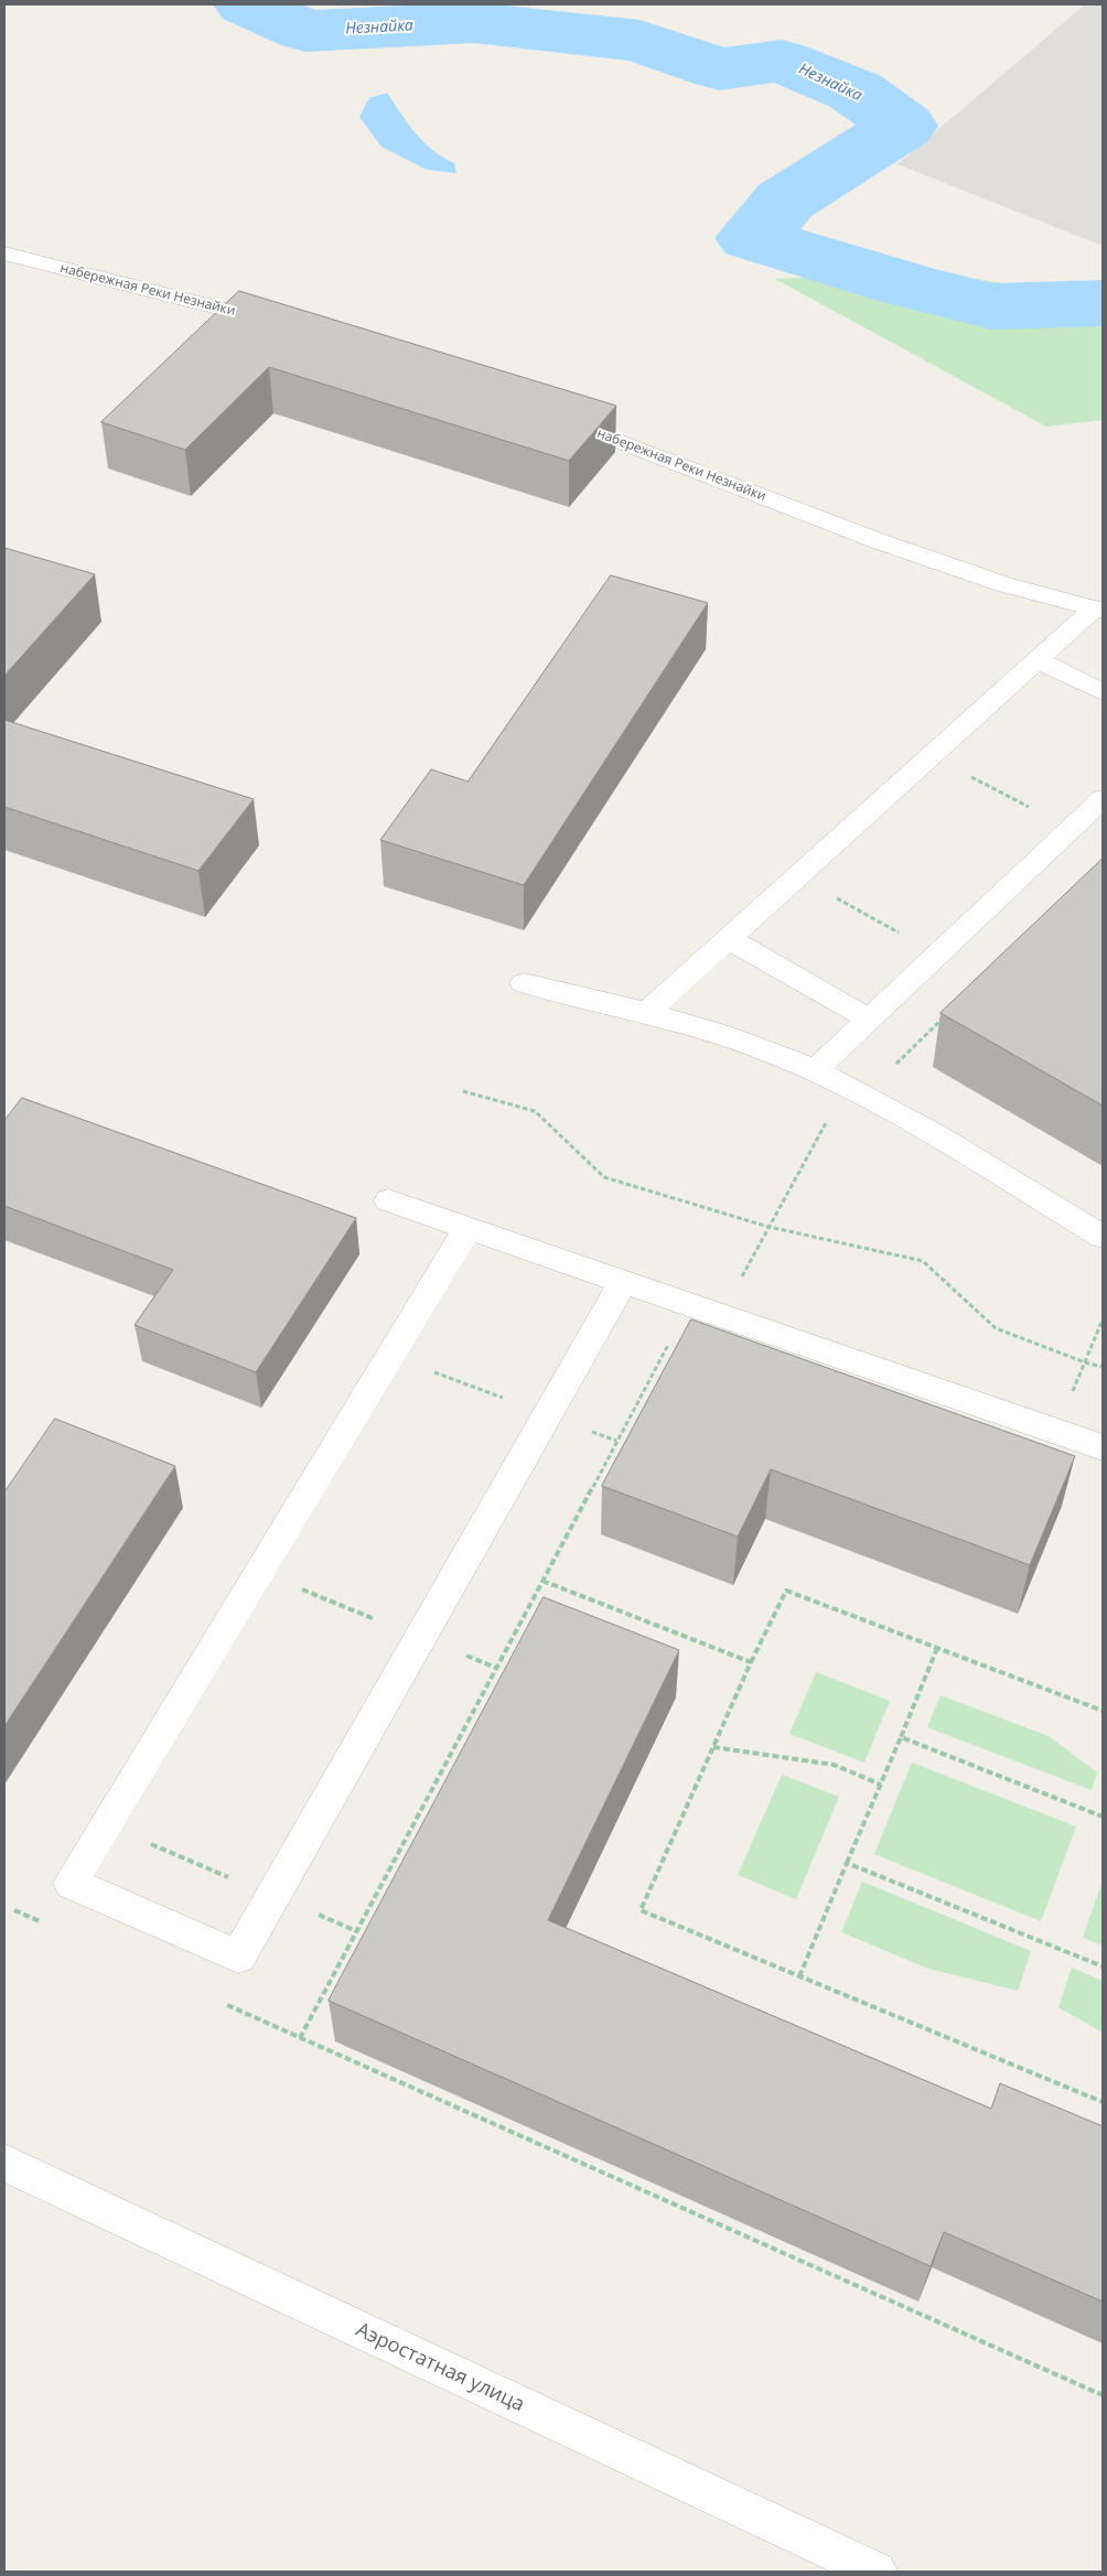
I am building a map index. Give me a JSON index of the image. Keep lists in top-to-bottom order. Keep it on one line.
{"streets":{"street":["набережная Реки Незнайки","Аэростатная улица"]},"water":["Незнайка"]}
